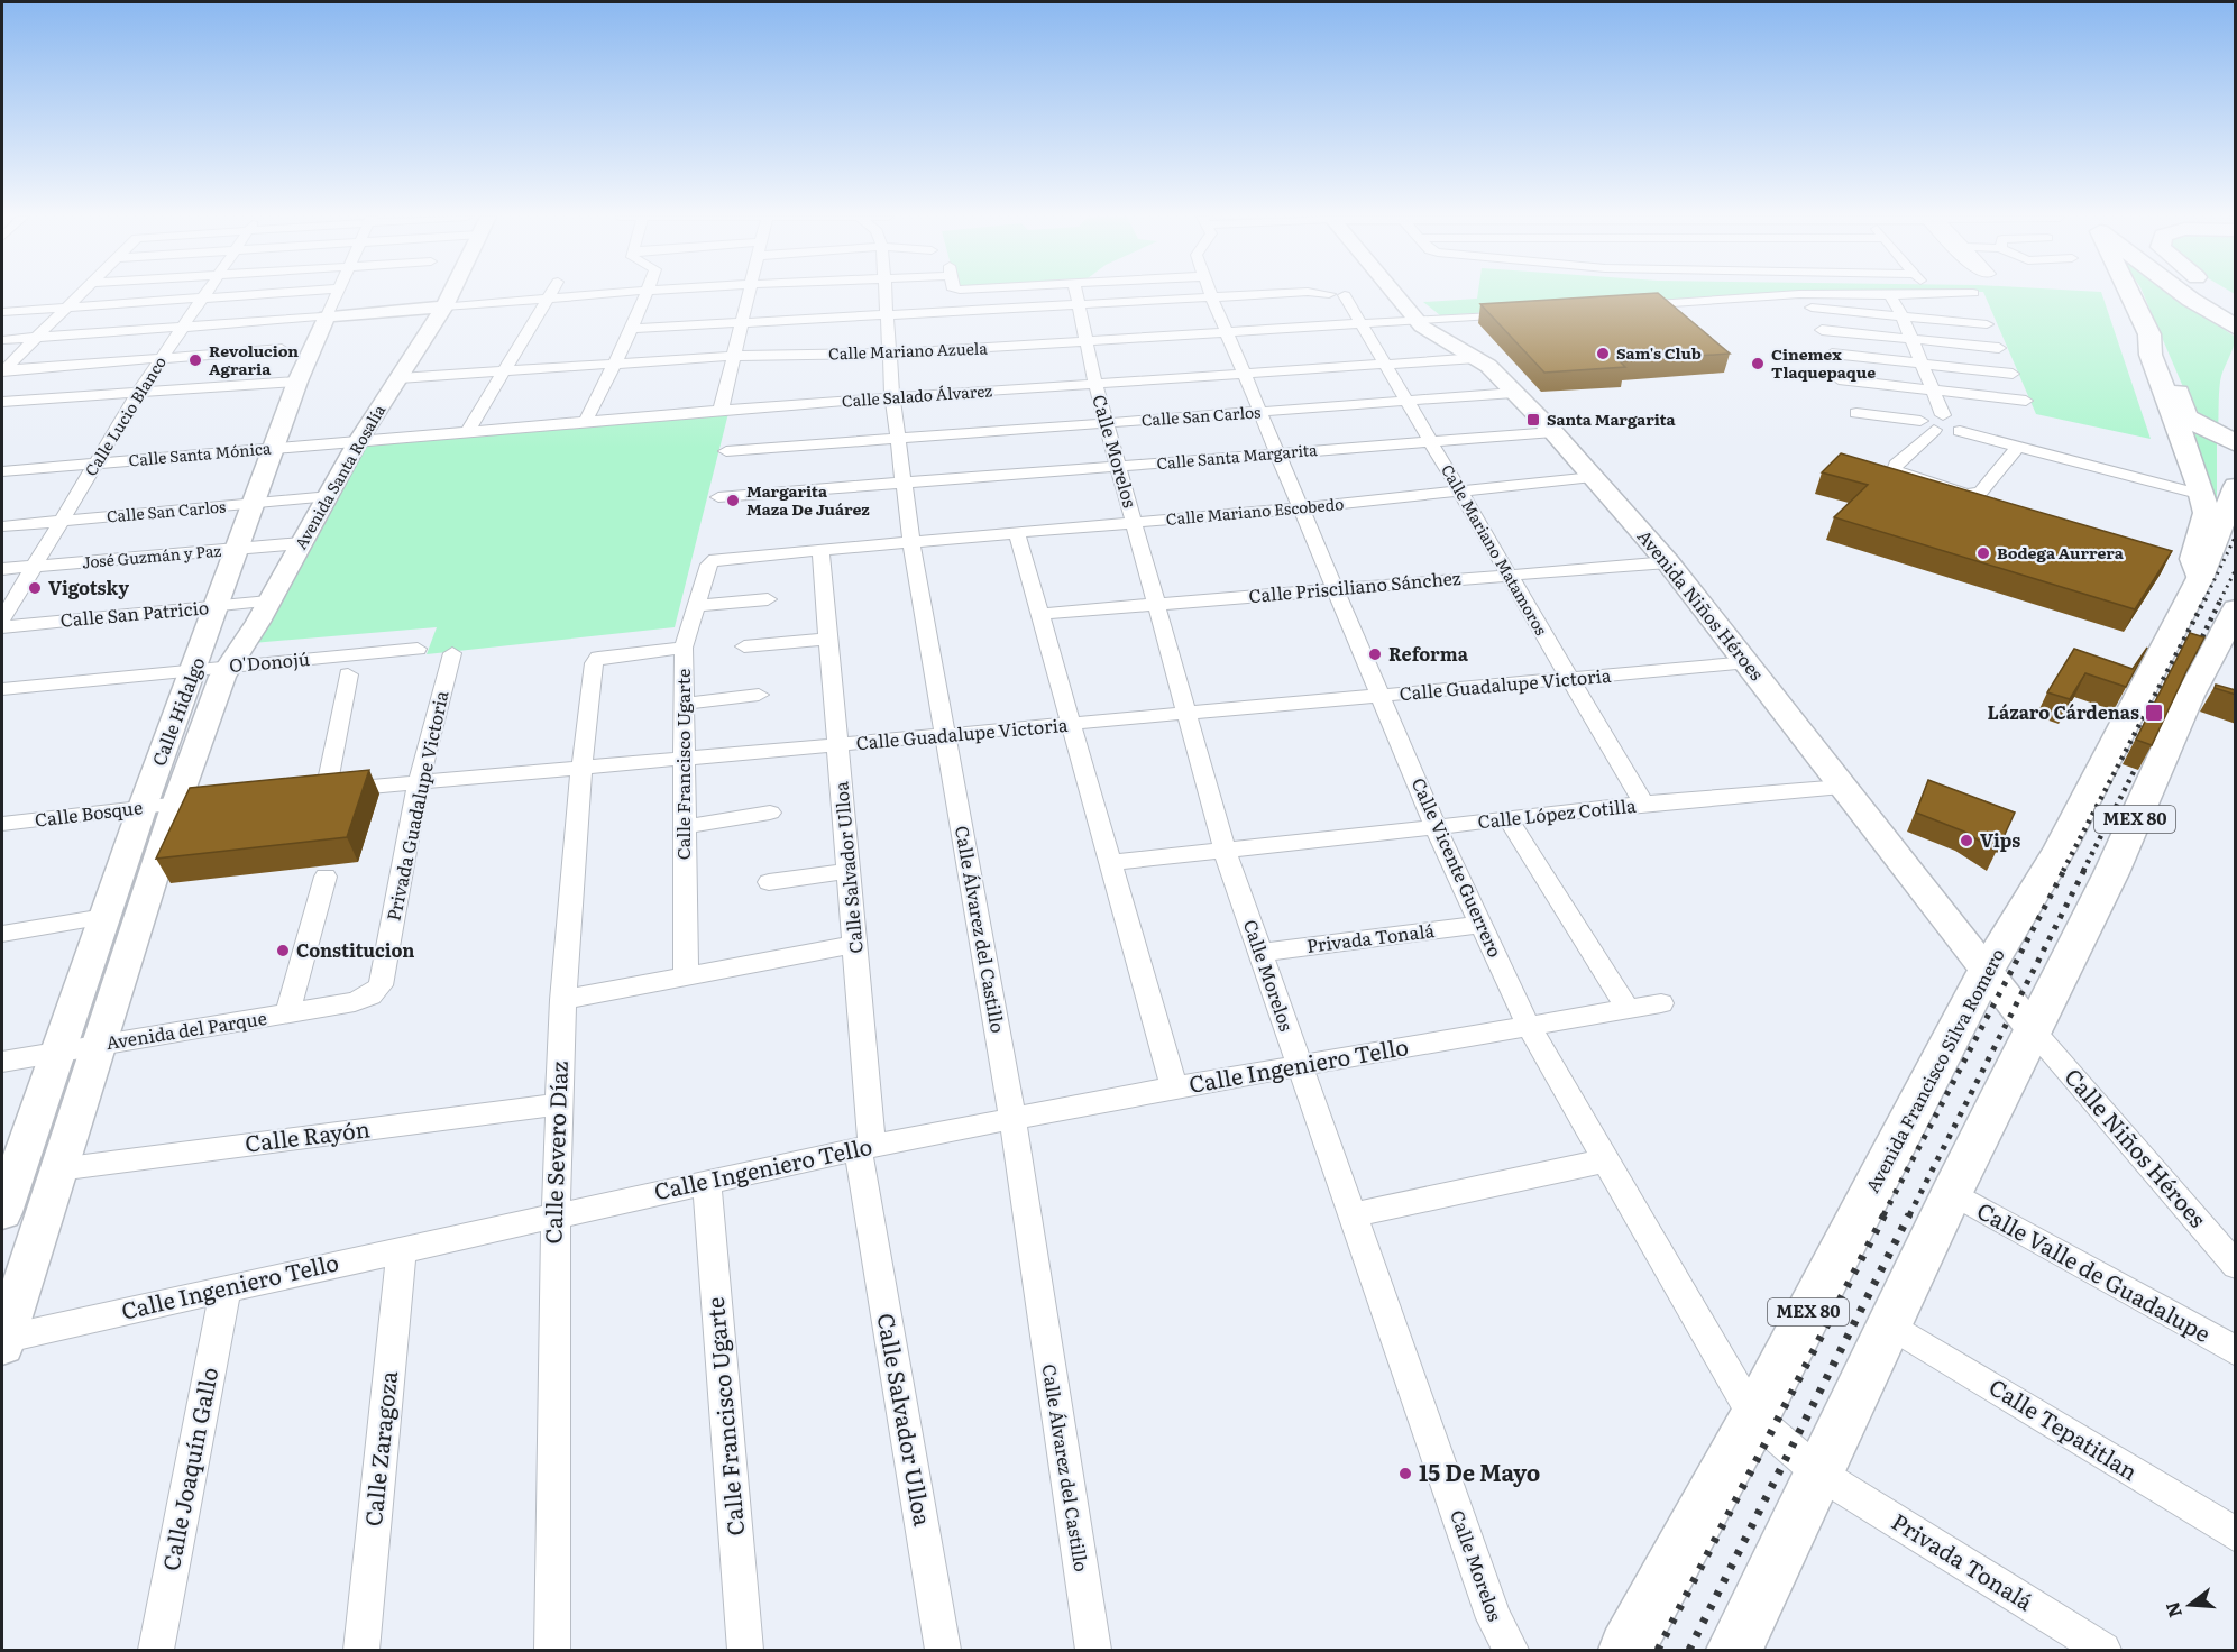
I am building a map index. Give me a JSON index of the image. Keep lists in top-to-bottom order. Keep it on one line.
{"streets":{"main road":["MEX 80","Avenida Francisco Silva Romero"],"street":["Calle Mariano Azuela","Calle Salado Álvarez","Calle Lucio Blanco","Calle San Carlos","Calle Morelos","Calle Santa Mónica","Calle Santa Margarita","Avenida Santa Rosalía","Calle Mariano Escobedo","Calle Mariano Matamoros","José Guzmán y Paz","Calle Prisciliano Sánchez","Avenida Niños Héroes","Calle San Patricio","O'Donojú","Calle Guadalupe Victoria","Calle Hidalgo","Calle Francisco Ugarte","Privada Guadalupe Victoria","Calle Bosque","Calle López Cotilla","Calle Salvador Ulloa","Calle Vicente Guerrero","Calle Álvarez del Castillo","Privada Tonalá","Avenida del Parque","Calle Ingeniero Tello","Calle Rayón","Calle Niños Héroes","Calle Severo Díaz","Calle Valle de Guadalupe","Calle Tepatitlan","Calle Zaragoza","Calle Joaquín Gallo"]},"crossings":[["Calle Mariano Azuela","Calle Morelos"],["Calle Mariano Azuela","Avenida Santa Rosalía"],["Calle Mariano Azuela","Calle Mariano Matamoros"],["Calle Mariano Azuela","Avenida Niños Héroes"],["Calle Mariano Azuela","Calle Vicente Guerrero"],["Calle Mariano Azuela","Calle Álvarez del Castillo"],["Calle Salado Álvarez","Calle Morelos"],["Calle Salado Álvarez","Calle Santa Mónica"],["Calle Salado Álvarez","Avenida Santa Rosalía"],["Calle Salado Álvarez","Calle Mariano Matamoros"],["Calle Salado Álvarez","Avenida Niños Héroes"],["Calle Salado Álvarez","Calle Vicente Guerrero"],["Calle Salado Álvarez","Calle Álvarez del Castillo"],["Calle Lucio Blanco","Calle San Carlos"],["Calle Lucio Blanco","Calle Santa Mónica"],["Calle Lucio Blanco","José Guzmán y Paz"],["Calle San Carlos","Calle Morelos"],["Calle San Carlos","Avenida Santa Rosalía"],["Calle San Carlos","Calle Mariano Matamoros"],["Calle San Carlos","Avenida Niños Héroes"],["Calle San Carlos","Calle Hidalgo"],["Calle San Carlos","Calle Vicente Guerrero"],["Calle San Carlos","Calle Álvarez del Castillo"],["Calle Morelos","Calle Santa Margarita"],["Calle Morelos","Calle Mariano Escobedo"],["Calle Morelos","Calle Prisciliano Sánchez"],["Calle Morelos","Calle Guadalupe Victoria"],["Calle Morelos","Calle López Cotilla"],["Calle Morelos","Privada Tonalá"],["Calle Morelos","Calle Ingeniero Tello"],["Calle Santa Mónica","Avenida Santa Rosalía"],["Calle Santa Mónica","Calle Hidalgo"],["Calle Santa Margarita","Calle Mariano Matamoros"],["Calle Santa Margarita","Avenida Niños Héroes"],["Calle Santa Margarita","Calle Vicente Guerrero"],["Calle Santa Margarita","Calle Álvarez del Castillo"],["Avenida Santa Rosalía","José Guzmán y Paz"],["Avenida Santa Rosalía","Calle San Patricio"],["Avenida Santa Rosalía","O'Donojú"],["Avenida Santa Rosalía","Calle Hidalgo"],["Calle Mariano Escobedo","Calle Mariano Matamoros"],["Calle Mariano Escobedo","Avenida Niños Héroes"],["Calle Mariano Escobedo","Calle Francisco Ugarte"],["Calle Mariano Escobedo","Calle Salvador Ulloa"],["Calle Mariano Escobedo","Calle Vicente Guerrero"],["Calle Mariano Escobedo","Calle Álvarez del Castillo"],["Calle Mariano Matamoros","Calle Prisciliano Sánchez"],["Calle Mariano Matamoros","Calle Guadalupe Victoria"],["Calle Mariano Matamoros","Calle López Cotilla"],["José Guzmán y Paz","Calle Hidalgo"],["Calle Prisciliano Sánchez","Avenida Niños Héroes"],["Calle Prisciliano Sánchez","Calle Vicente Guerrero"],["Avenida Niños Héroes","Calle Guadalupe Victoria"],["Avenida Niños Héroes","Calle López Cotilla"],["Avenida Niños Héroes","MEX 80"],["Avenida Niños Héroes","Avenida Francisco Silva Romero"],["Avenida Niños Héroes","Calle Niños Héroes"],["Calle San Patricio","Calle Hidalgo"],["O'Donojú","Calle Hidalgo"],["Calle Guadalupe Victoria","Calle Francisco Ugarte"],["Calle Guadalupe Victoria","Privada Guadalupe Victoria"],["Calle Guadalupe Victoria","Calle Salvador Ulloa"],["Calle Guadalupe Victoria","Calle Vicente Guerrero"],["Calle Guadalupe Victoria","Calle Álvarez del Castillo"],["Calle Guadalupe Victoria","Calle Severo Díaz"],["Calle Hidalgo","Calle Bosque"],["Calle Hidalgo","Avenida del Parque"],["Calle Hidalgo","Calle Ingeniero Tello"],["Calle Hidalgo","Calle Rayón"],["Calle Francisco Ugarte","Calle Ingeniero Tello"],["Calle Francisco Ugarte","Calle Severo Díaz"],["Privada Guadalupe Victoria","Avenida del Parque"],["Calle López Cotilla","Calle Vicente Guerrero"],["MEX 80","Calle Vicente Guerrero"],["MEX 80","Privada Tonalá"],["MEX 80","Calle Niños Héroes"],["MEX 80","Calle Valle de Guadalupe"],["MEX 80","Calle Tepatitlan"],["Calle Salvador Ulloa","Calle Ingeniero Tello"],["Calle Vicente Guerrero","Privada Tonalá"],["Calle Vicente Guerrero","Calle Ingeniero Tello"],["Calle Vicente Guerrero","Avenida Francisco Silva Romero"],["Calle Álvarez del Castillo","Calle Ingeniero Tello"],["Calle Ingeniero Tello","Calle Severo Díaz"],["Calle Ingeniero Tello","Calle Zaragoza"],["Calle Ingeniero Tello","Calle Joaquín Gallo"],["Calle Rayón","Calle Severo Díaz"]],"places":{"other":["Sam's Club","Revolucion Agraria","Cinemex Tlaquepaque","Margarita Maza De Juárez","Bodega Aurrera","Vigotsky","Reforma","Vips","Constitucion","15 De Mayo"],"transit":["Santa Margarita","Lázaro Cárdenas"]},"north":"left"}
